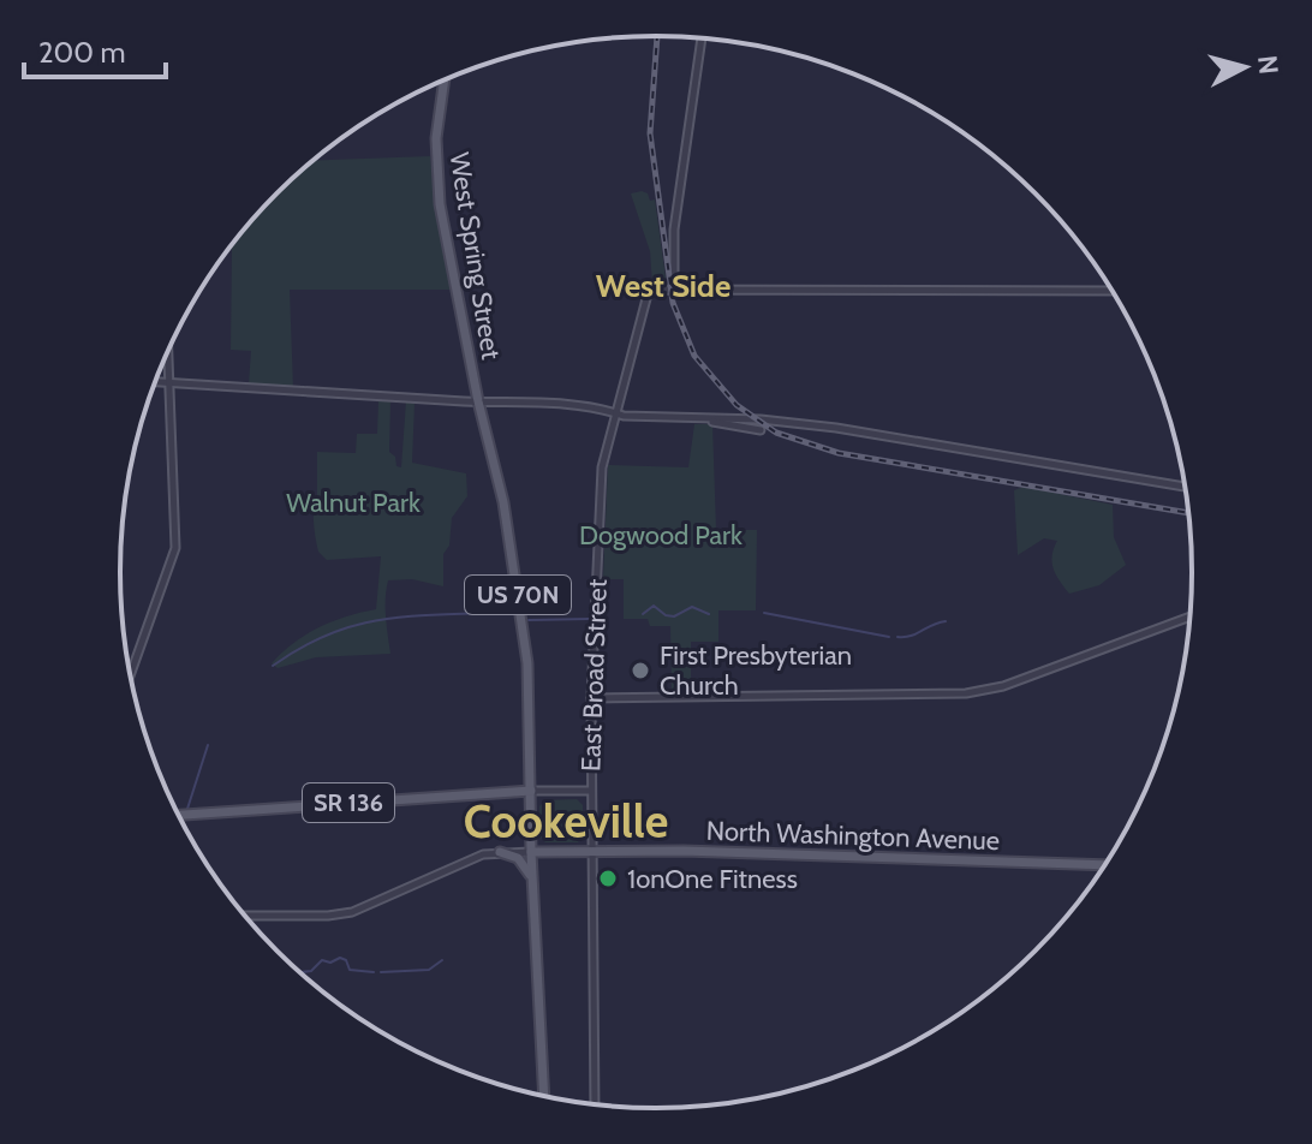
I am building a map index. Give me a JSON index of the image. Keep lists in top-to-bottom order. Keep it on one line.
{"streets":{"main road":["West Spring Street","US 70N","SR 136","North Washington Avenue"],"street":["East Broad Street"]},"crossings":[["West Spring Street","US 70N"],["US 70N","SR 136"],["US 70N","North Washington Avenue"],["East Broad Street","North Washington Avenue"]],"districts":["West Side","Cookeville"],"parks":["Walnut Park","Dogwood Park"],"places":["First Presbyterian Church","1onOne Fitness"],"scale_bar":"200 m","north":"right"}
